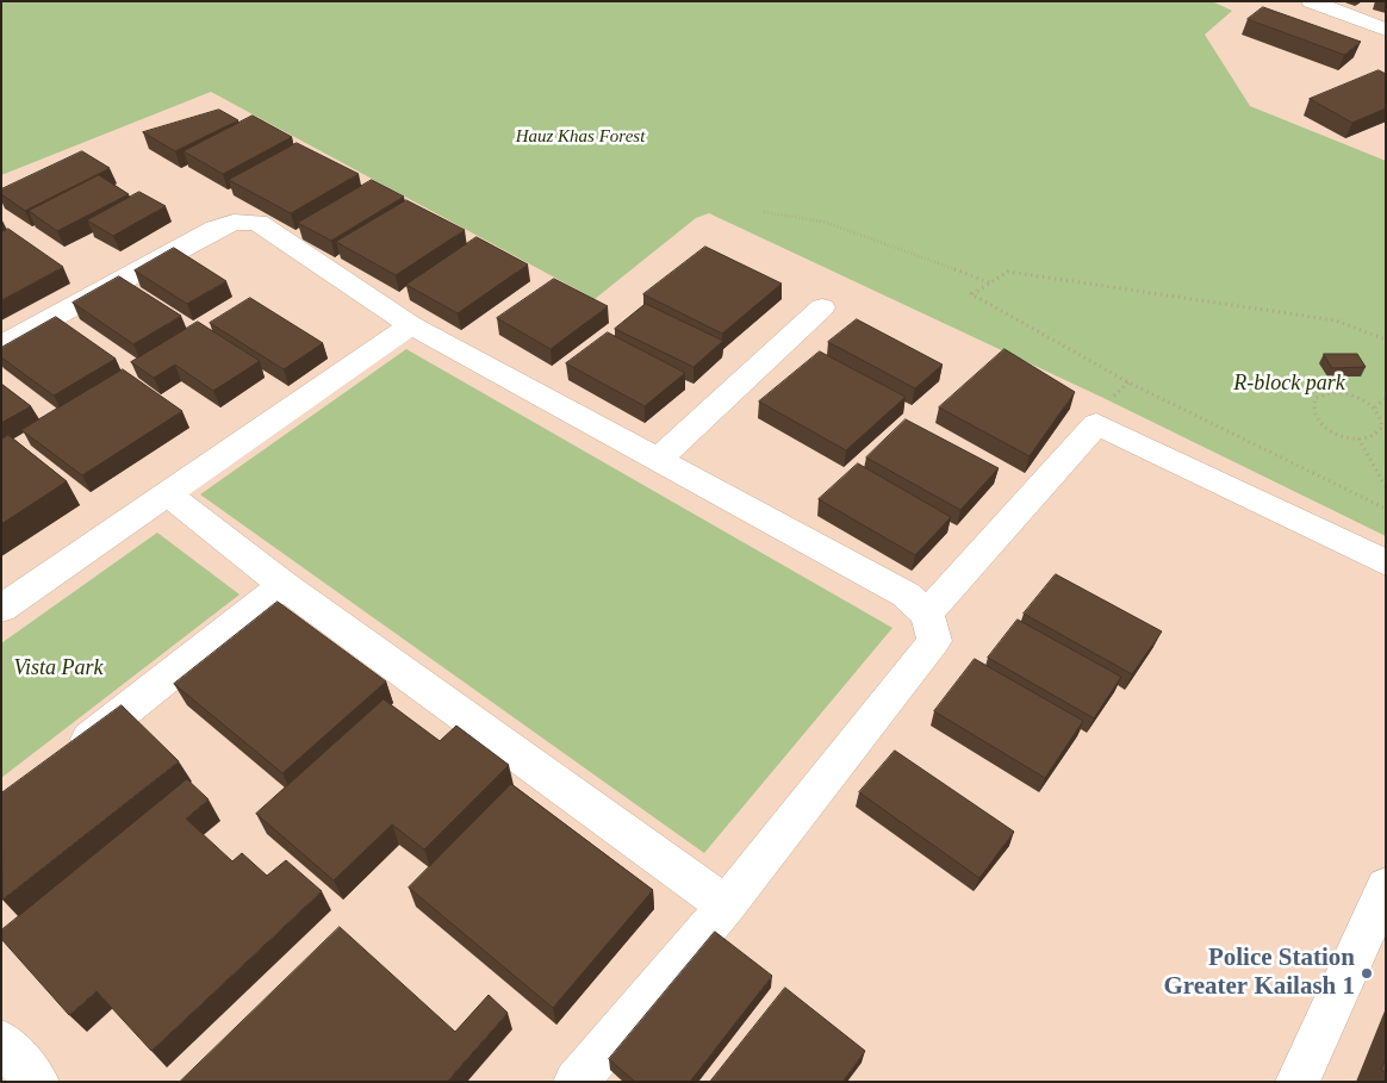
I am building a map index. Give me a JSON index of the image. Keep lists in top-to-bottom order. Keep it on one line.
{"parks":["Hauz Khas Forest","R-block park","Vista Park"],"places":["Police Station Greater Kailash 1"]}
